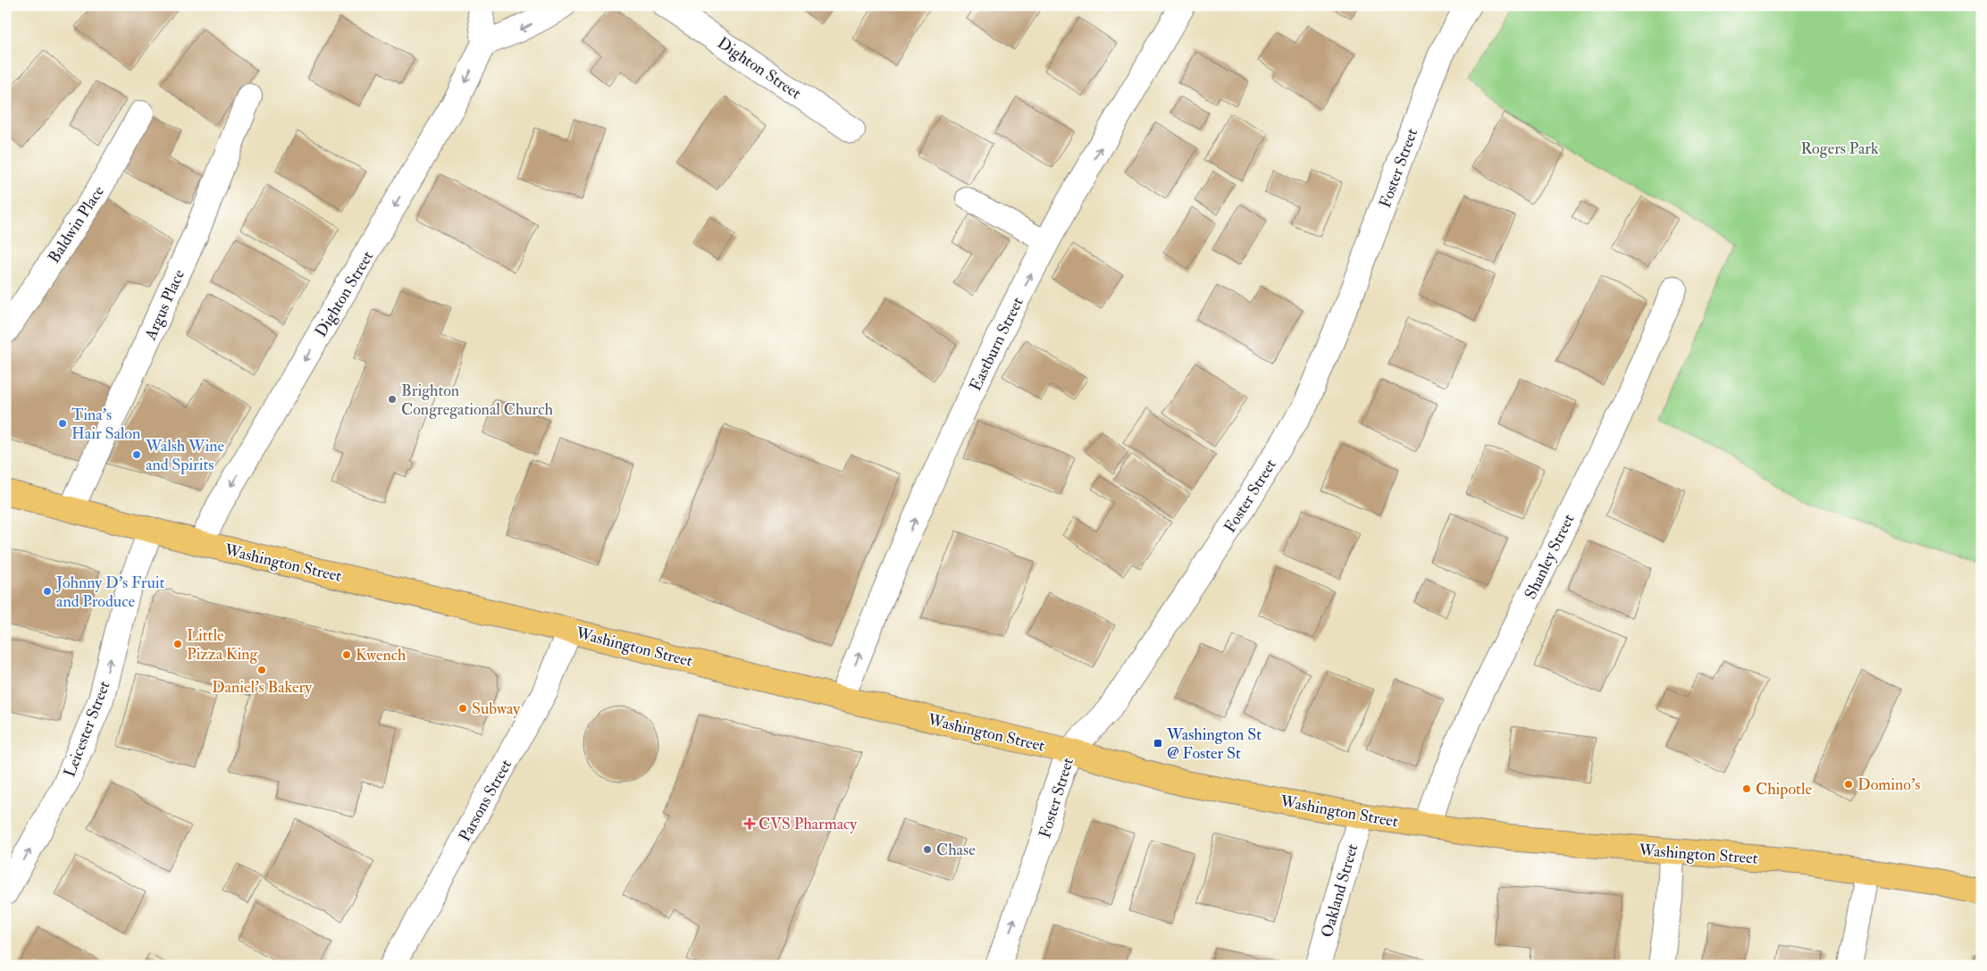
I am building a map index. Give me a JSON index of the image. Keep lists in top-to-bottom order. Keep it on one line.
{"streets":{"main road":["Washington Street"],"street":["Dighton Street","Foster Street","Baldwin Place","Argus Place","Eastburn Street","Shanley Street","Leicester Street","Parsons Street","Oakland Street"]},"crossings":[["Dighton Street","Washington Street"],["Foster Street","Washington Street"],["Argus Place","Washington Street"],["Eastburn Street","Washington Street"],["Shanley Street","Washington Street"],["Washington Street","Leicester Street"],["Washington Street","Parsons Street"],["Washington Street","Oakland Street"]],"one_way":["Dighton Street","Eastburn Street","Leicester Street"],"parks":["Rogers Park"],"places":{"other":["Brighton Congregational Church","Tina's Hair Salon","Walsh Wine and Spirits","Johnny D's Fruit and Produce","Little Pizza King","Kwench","Daniel's Bakery","Subway","Domino's","Chipotle","Chase"],"transit":["Washington St @ Foster St"],"health":["CVS Pharmacy"]}}
